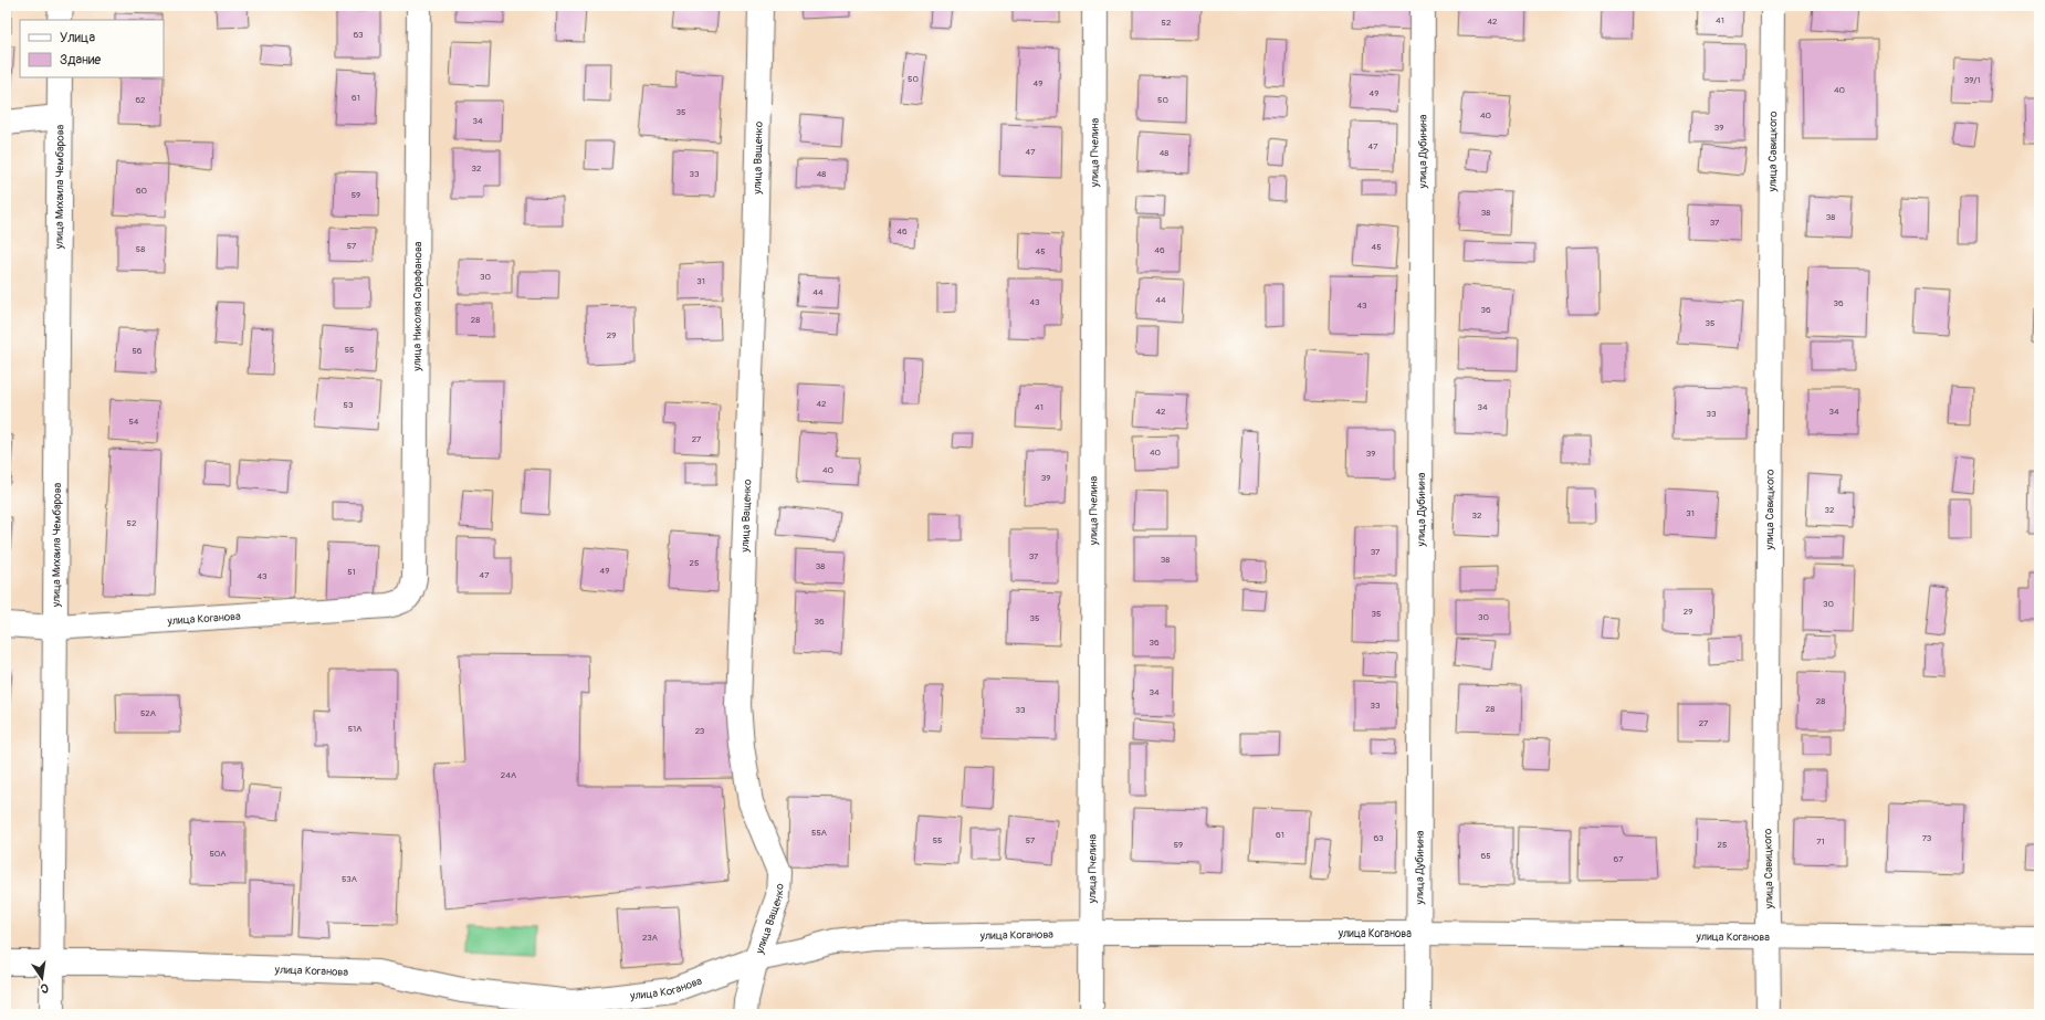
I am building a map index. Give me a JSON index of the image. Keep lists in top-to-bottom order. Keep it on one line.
{"streets":{"street":["улица Пчелина","улица Дубинина","улица Савицкого","улица Ващенко","улица Михаила Чембарова","улица Николая Сарафанова","улица Коганова"]},"crossings":[["улица Пчелина","улица Коганова"],["улица Дубинина","улица Коганова"],["улица Савицкого","улица Коганова"],["улица Ващенко","улица Коганова"],["улица Михаила Чембарова","улица Коганова"],["улица Николая Сарафанова","улица Коганова"]],"house_numbers":["41","42","52","63","50","39/1","49","40","49","61","62","50","35","40","34","39","47","47","48","32","33","48","60","59","38","38","37","46","57","45","58","46","45","30","31","44","44","43","36","43","36","28","35","29","55","56","42","53","41","34","42","34","33","54","27","40","39","40","39","32","31","32","52","37","37","38","25","38","49","51","47","43","30","29","35","30","35","36","36","34","28","33","28","33","52А","27","51А","23","24А","55А","61","63","73","55","57","71","59","25","50А","65","67","53А","23А"],"legend":["Улица","Здание"],"north":"bottom"}
